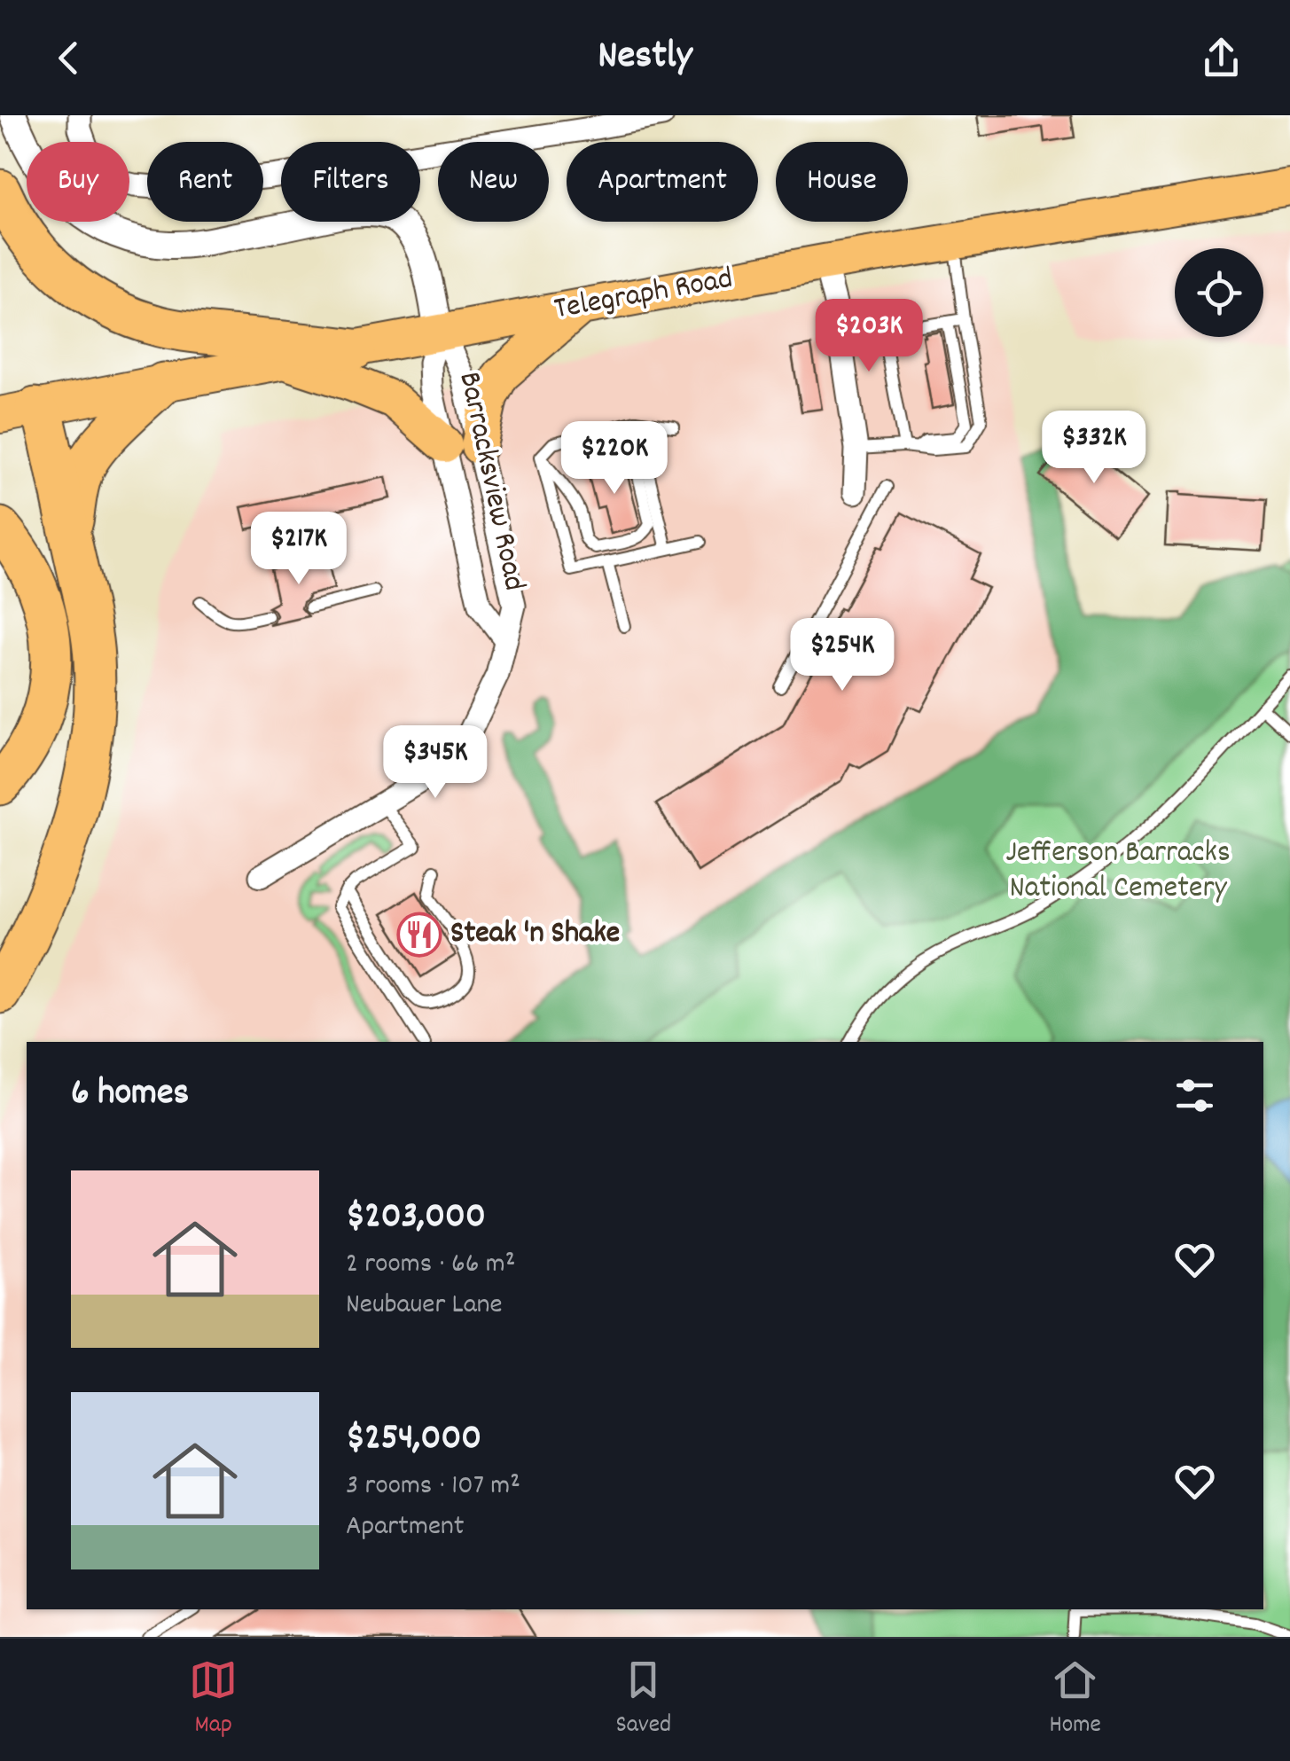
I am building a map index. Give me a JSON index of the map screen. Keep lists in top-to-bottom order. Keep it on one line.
{"streets":{"main road":["Telegraph Road"],"street":["Barracksview Road"]},"crossings":[["Telegraph Road","Barracksview Road"]],"parks":["Jefferson Barracks National Cemetery"],"places":{"restaurant":["Steak 'n Shake"]},"page":{"header":"Nestly","chip":["Buy","Rent","Filters","New","Apartment","House"],"price":["$203K","$332K","$220K","$217K","$254K","$345K"],"heading":"6 homes","list":[{"name":"$203,000","note":"2 rooms · 66 m² · Neubauer Lane"},{"name":"$254,000","note":"3 rooms · 107 m² · Apartment"}],"tabs":["Map","Saved","Home"]}}
